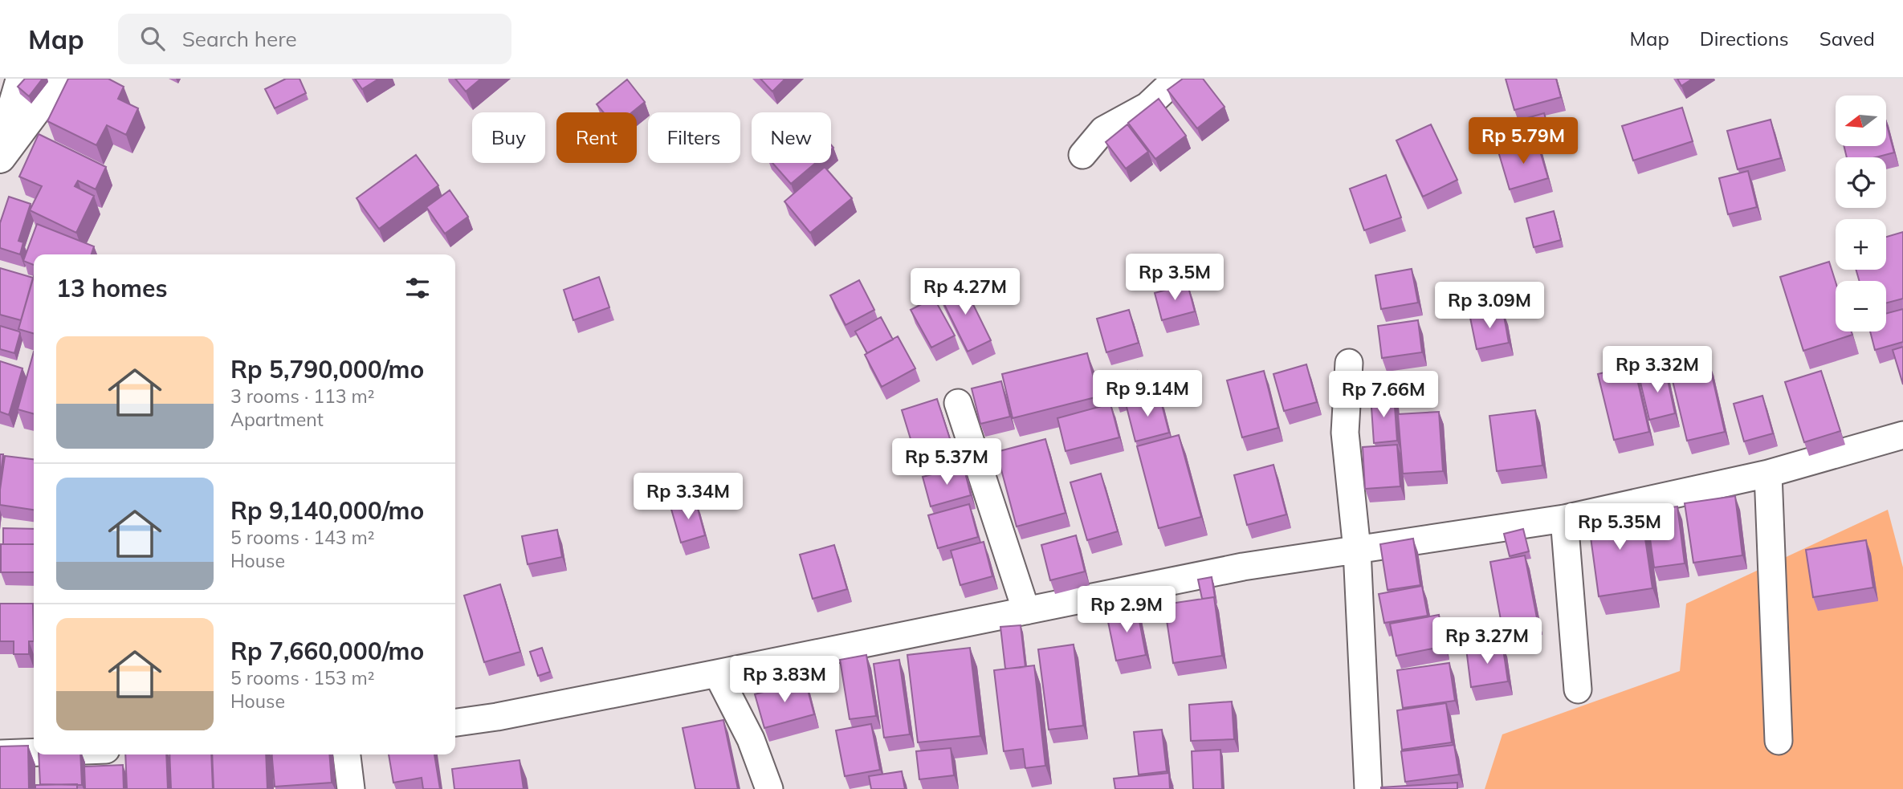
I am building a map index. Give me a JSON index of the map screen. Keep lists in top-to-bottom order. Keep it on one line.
{"north":"left","page":{"header":"Map","search":"Search here","nav":["Map","Directions","Saved"],"map_buttons":["+","−"],"chip":["Buy","Rent","Filters","New"],"price":["Rp 5.79M","Rp 3.5M","Rp 4.27M","Rp 3.09M","Rp 3.32M","Rp 9.14M","Rp 7.66M","Rp 5.37M","Rp 3.34M","Rp 5.35M","Rp 2.9M","Rp 3.27M","Rp 3.83M"],"heading":"13 homes","list":[{"name":"Rp 5,790,000/mo","note":"3 rooms · 113 m² · Apartment"},{"name":"Rp 9,140,000/mo","note":"5 rooms · 143 m² · House"},{"name":"Rp 7,660,000/mo","note":"5 rooms · 153 m² · House"}]}}
